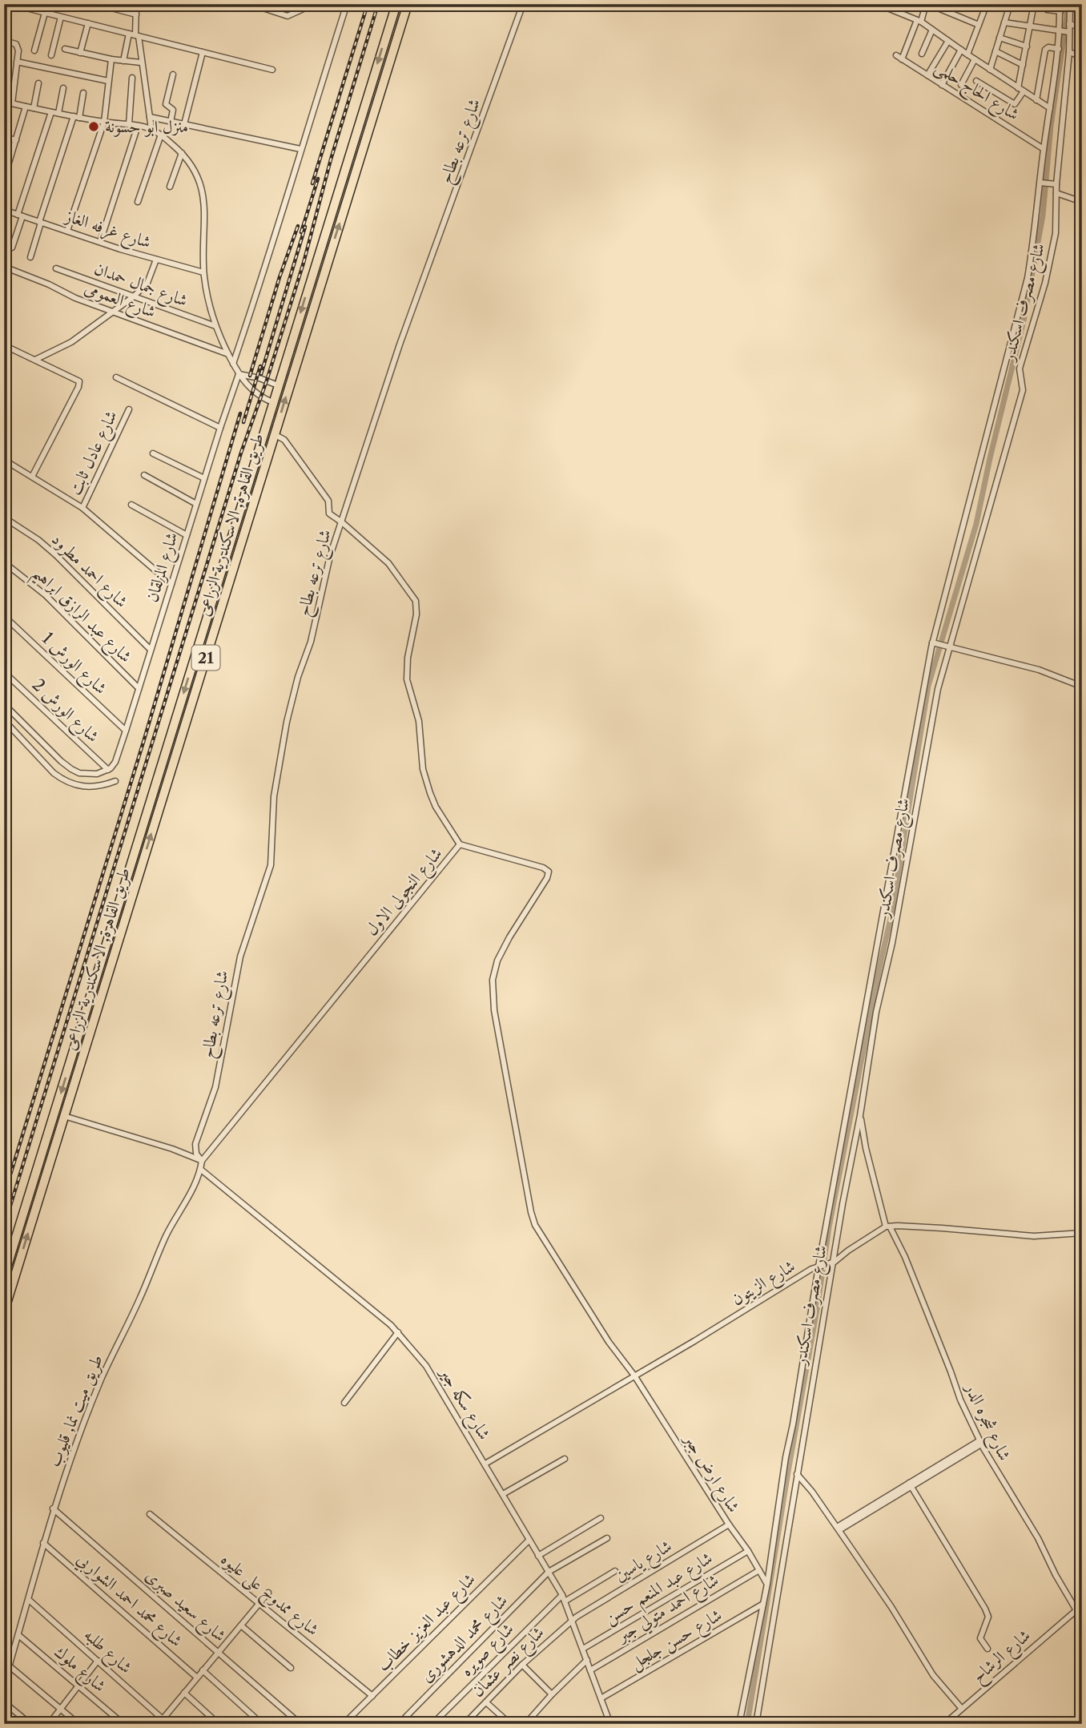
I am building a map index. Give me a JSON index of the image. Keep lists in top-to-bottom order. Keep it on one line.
{"streets":{"highway":["طريق القاهرة, الاسكندرية الزراعى","21"],"street":["شارع الحاج حلمى","شارع ترعه بطاح","شارع غرفه الغاز","شارع جمال حمدان","شارع العمومى","شارع مصرف اسكندر","شارع عادل ثابت","شارع المزلقان","شارع احمد مطرود","شارع عبد الرازق ابراهيم","شارع الورش 1","شارع الورش 2","شارع النجولى الاول","شارع الزيتون","شارع سكه جير","طريق ميت نما, قليوب","شارع شجره الدر","شارع ارض جبر","شارع ياسين","شارع عبد المنعم حسن","شارع ممدوح على عليوه","شارع محمد احمد الشواربي","شارع سعيد صبرى","شارع احمد متولي جبر","شارع عبد العزيز خطاب","شارع محمد الدهشورى","شارع حسن جلجل","شارع صويره","شارع طلبه","شارع الرشاح","شارع نصر عثمان","شارع ملوك"]},"crossings":[["شارع الحاج حلمى","شارع مصرف اسكندر"],["شارع ترعه بطاح","شارع النجولى الاول"],["شارع ترعه بطاح","طريق ميت نما, قليوب"],["شارع مصرف اسكندر","شارع الزيتون"],["شارع مصرف اسكندر","شارع شجره الدر"],["شارع مصرف اسكندر","شارع ارض جبر"],["شارع مصرف اسكندر","شارع حسن جلجل"],["طريق القاهرة, الاسكندرية الزراعى","شارع النجولى الاول"],["شارع المزلقان","شارع احمد مطرود"],["شارع المزلقان","شارع عبد الرازق ابراهيم"],["شارع المزلقان","شارع الورش 1"],["شارع المزلقان","شارع الورش 2"],["شارع النجولى الاول","طريق ميت نما, قليوب"],["شارع النجولى الاول","شارع ارض جبر"],["شارع الزيتون","شارع سكه جير"],["شارع الزيتون","شارع شجره الدر"],["شارع الزيتون","شارع ارض جبر"],["شارع سكه جير","طريق ميت نما, قليوب"],["شارع سكه جير","شارع ياسين"],["شارع سكه جير","شارع عبد المنعم حسن"],["شارع سكه جير","شارع احمد متولي جبر"],["شارع سكه جير","شارع عبد العزيز خطاب"],["شارع سكه جير","شارع محمد الدهشورى"],["شارع سكه جير","شارع حسن جلجل"],["شارع سكه جير","شارع صويره"],["شارع سكه جير","شارع نصر عثمان"],["طريق ميت نما, قليوب","شارع محمد احمد الشواربي"],["طريق ميت نما, قليوب","شارع سعيد صبرى"],["طريق ميت نما, قليوب","شارع طلبه"],["طريق ميت نما, قليوب","شارع ملوك"],["شارع شجره الدر","شارع الرشاح"],["شارع ارض جبر","شارع ياسين"],["شارع ارض جبر","شارع عبد المنعم حسن"],["شارع ارض جبر","شارع احمد متولي جبر"],["شارع ياسين","شارع نصر عثمان"],["شارع ممدوح على عليوه","شارع عبد العزيز خطاب"]],"places":["منزل ابو حسونة"]}
